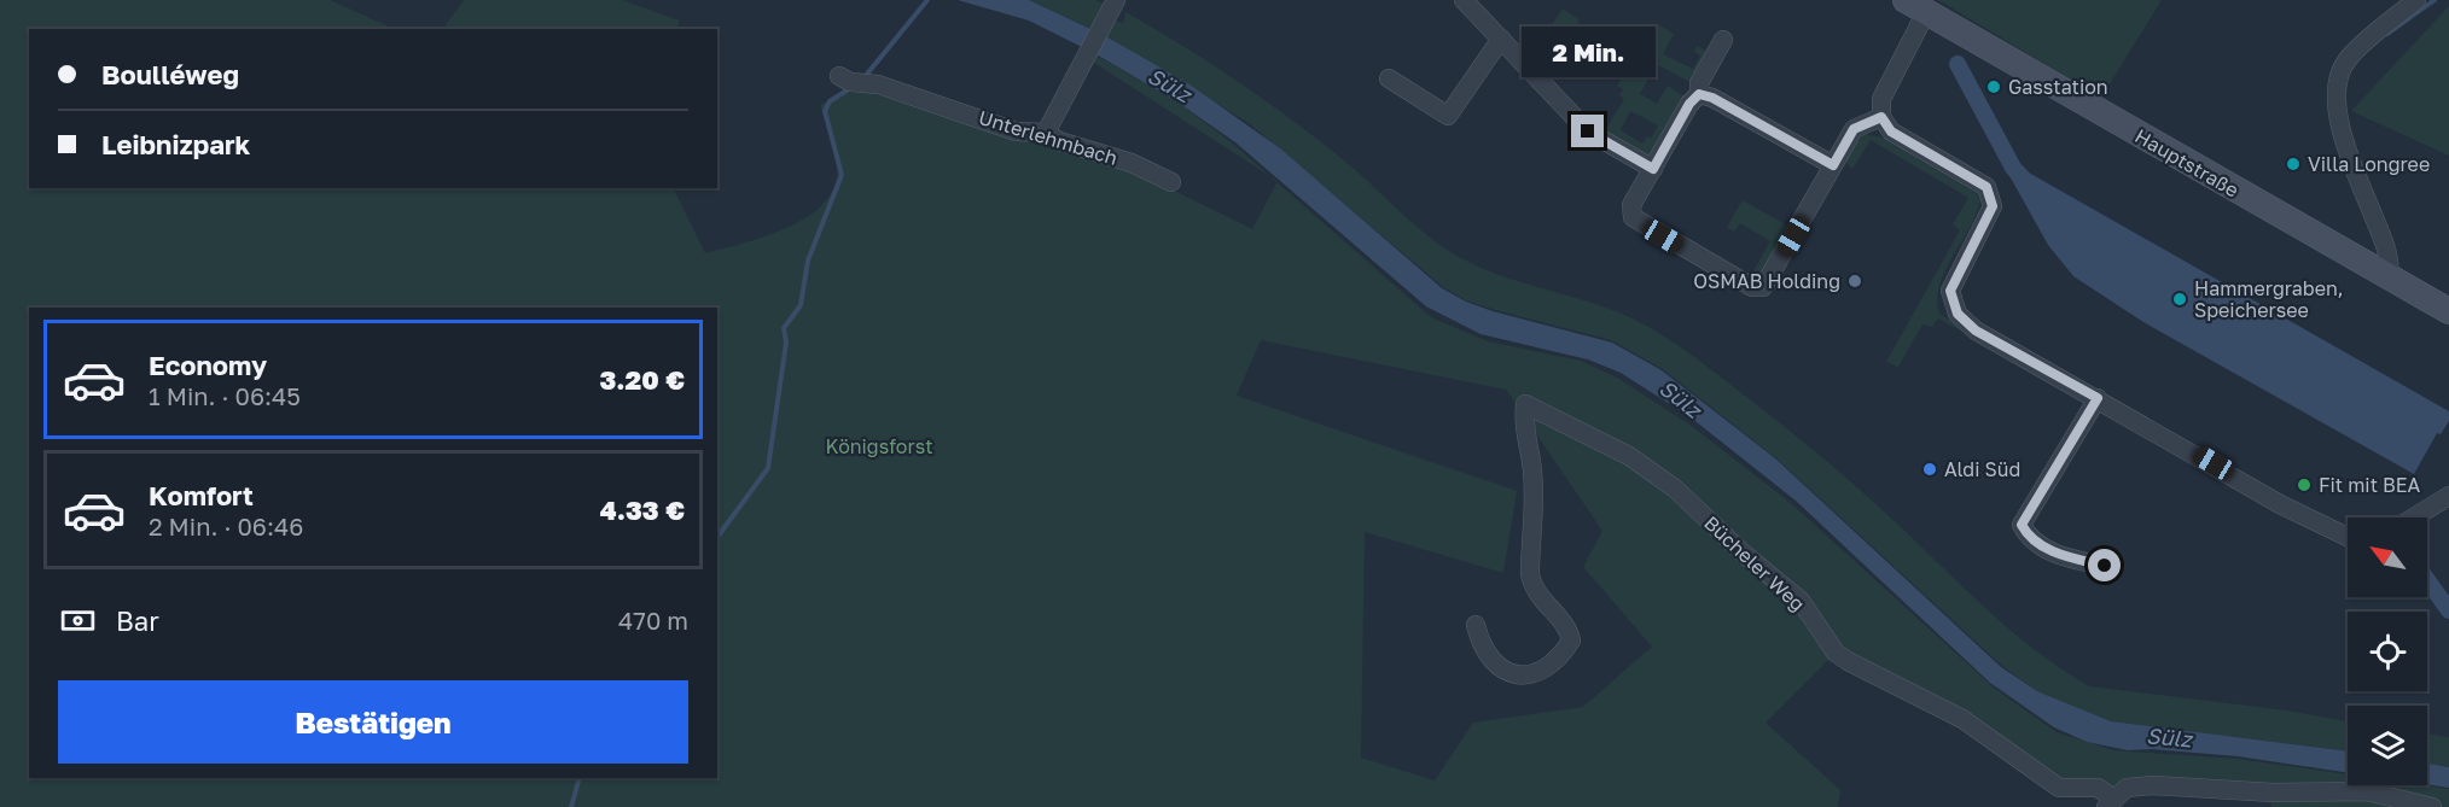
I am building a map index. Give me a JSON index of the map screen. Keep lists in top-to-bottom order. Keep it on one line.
{"streets":{"main road":["Hauptstraße"],"street":["Unterlehmbach","Bücheler Weg"]},"water":["Sülz"],"parks":["Königsforst"],"places":["Gasstation","Villa Longree","OSMAB Holding","Hammergraben, Speichersee","Aldi Süd","Fit mit BEA"],"north":"top left","page":{"bubble":"2 Min.","banner":["Boulléweg","Leibnizpark"],"list":[{"name":"Economy","note":"1 Min. · 06:45","value":"3.20 €"},{"name":"Komfort","note":"2 Min. · 06:46","value":"4.33 €"}],"pay":["Bar","470 m"],"buttons":"Bestätigen"}}
